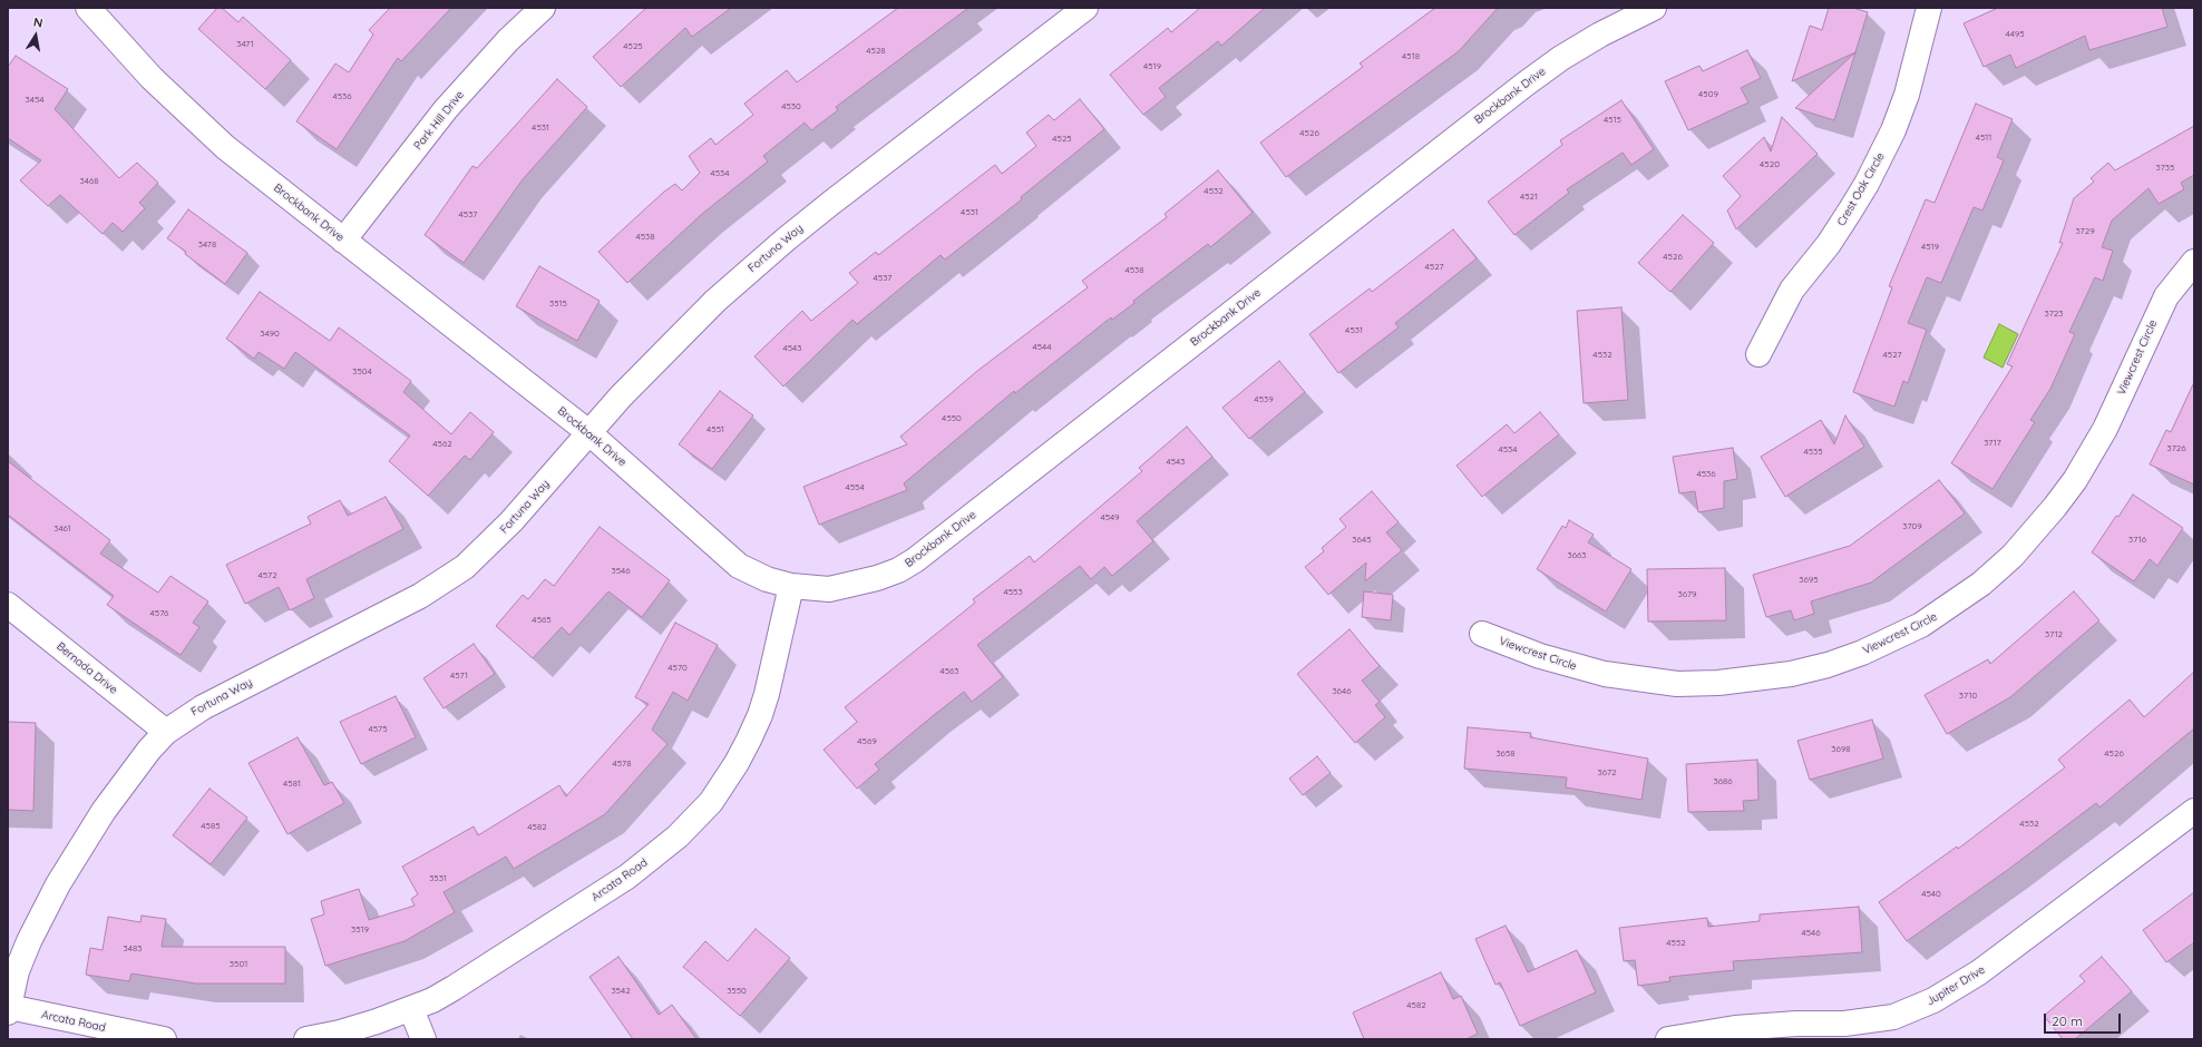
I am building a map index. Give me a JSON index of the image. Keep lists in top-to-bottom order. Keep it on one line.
{"streets":{"street":["Brockbank Drive","Park Hill Drive","Crest Oak Circle","Fortuna Way","Viewcrest Circle","Bernada Drive","Arcata Road","Jupiter Drive"]},"crossings":[["Brockbank Drive","Park Hill Drive"],["Brockbank Drive","Fortuna Way"],["Brockbank Drive","Arcata Road"],["Fortuna Way","Bernada Drive"],["Fortuna Way","Arcata Road"]],"house_numbers":["4495","3471","4525","4528","4518","4519","4509","4536","3454","4530","4515","4531","4526","4511","4525","4520","3735","4534","3468","4532","4521","4531","4537","3729","4538","3478","4519","4526","4527","4538","4537","3515","3723","4531","3490","4544","4543","4532","4527","3504","4539","4550","4551","3717","4562","3726","4534","4535","4543","4536","4554","4549","3709","3461","3645","3716","3663","3546","4572","3695","4553","3679","4576","4565","3712","4570","4563","4571","3646","3710","4575","4569","3698","3658","4526","4578","3672","3686","4581","4532","4585","4582","3531","4540","3519","4546","4552","3483","3501","3542","3550","4582"],"scale_bar":"20 m","north":"top"}
